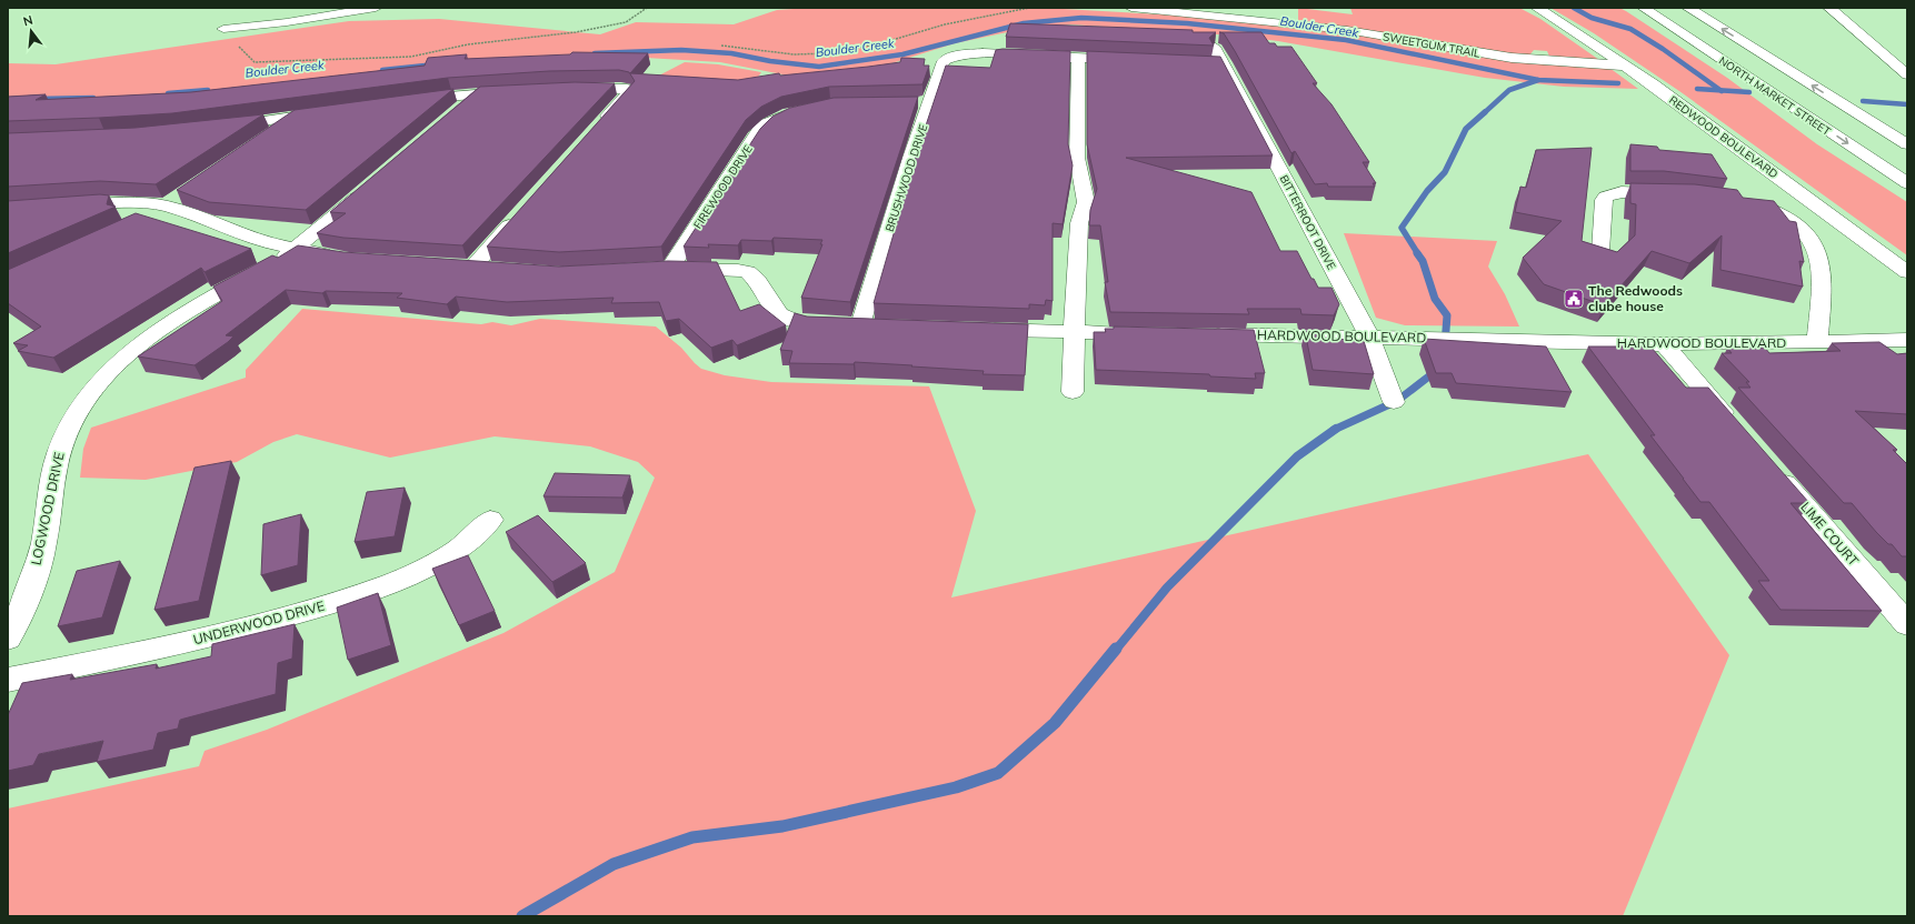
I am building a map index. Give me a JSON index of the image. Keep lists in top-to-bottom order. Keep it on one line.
{"streets":{"street":["SWEETGUM TRAIL","NORTH MARKET STREET","REDWOOD BOULEVARD","BRUSHWOOD DRIVE","FIREWOOD DRIVE","BITTERROOT DRIVE","HARDWOOD BOULEVARD","LOGWOOD DRIVE","LIME COURT","UNDERWOOD DRIVE"]},"crossings":[["SWEETGUM TRAIL","REDWOOD BOULEVARD"],["BRUSHWOOD DRIVE","FIREWOOD DRIVE"],["BITTERROOT DRIVE","HARDWOOD BOULEVARD"]],"water":["Boulder Creek"],"places":{"public building":["The Redwoods clube house"]},"north":"top"}
